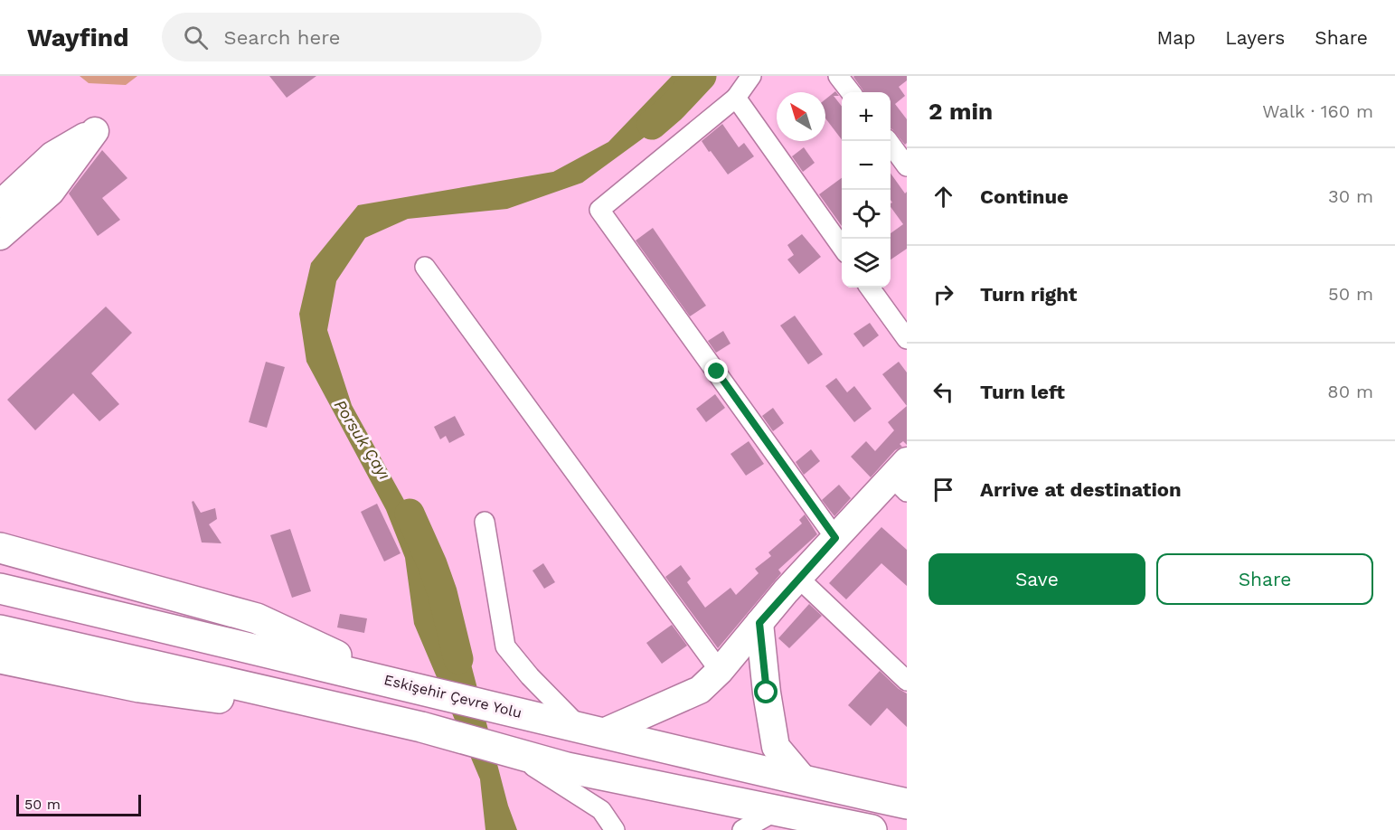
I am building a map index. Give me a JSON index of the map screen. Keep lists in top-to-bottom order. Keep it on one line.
{"streets":{"highway":["Eskişehir Çevre Yolu"]},"water":["Porsuk Çayı"],"scale_bar":"50 m","north":"top left","page":{"header":"Wayfind","search":"Search here","nav":["Map","Layers","Share"],"heading":["2 min","Walk · 160 m"],"map_buttons":["+","−"],"list":[["Continue","30 m"],["Turn right","50 m"],["Turn left","80 m"],"Arrive at destination"],"buttons":["Save","Share"],"scale":"50 m"}}
